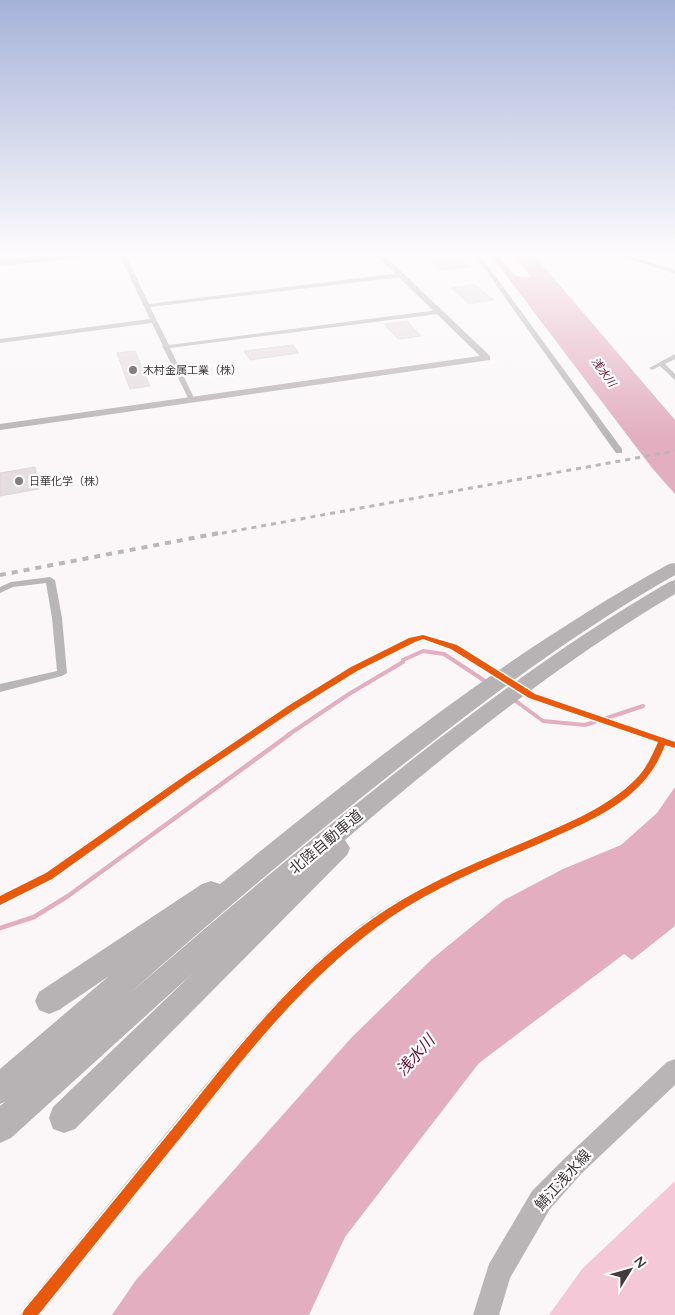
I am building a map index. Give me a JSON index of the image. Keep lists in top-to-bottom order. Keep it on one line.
{"streets":{"highway":["北陸自動車道"],"street":["鯖江浅水線"]},"water":["浅水川"],"places":["木村金属工業（株）","日華化学（株）"],"north":"top right"}
